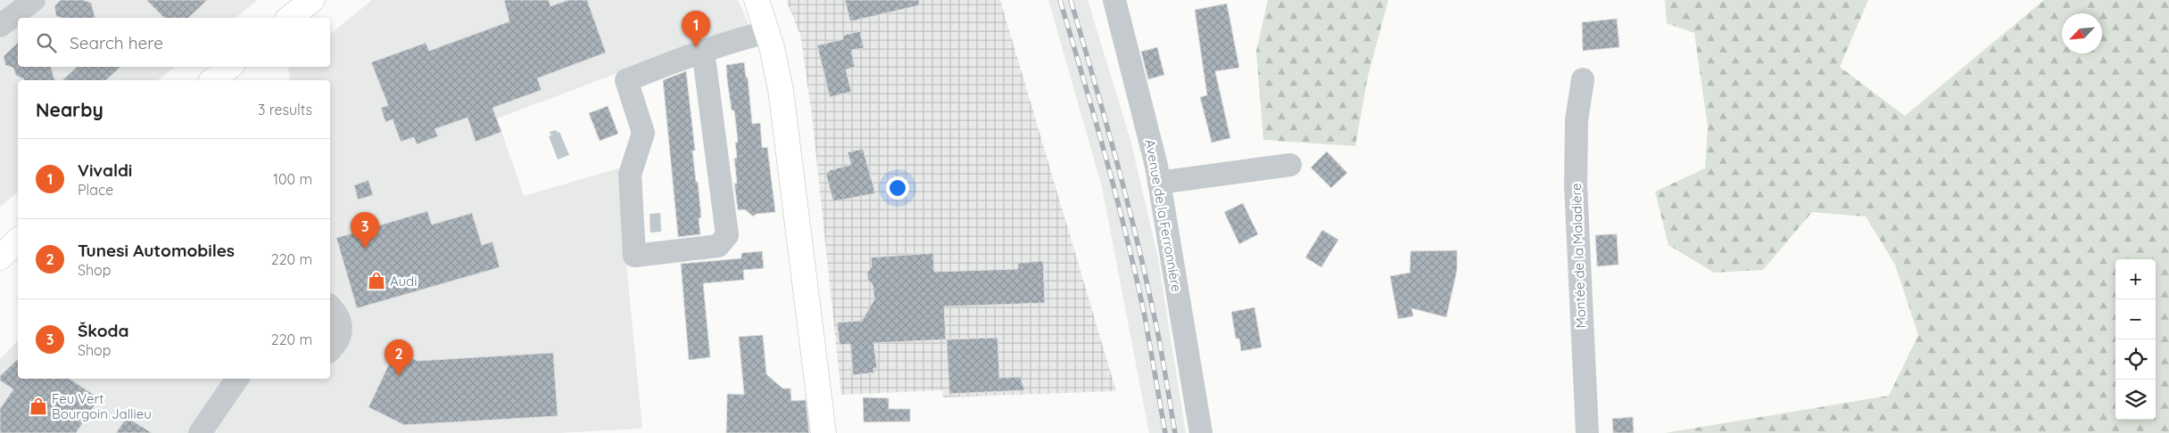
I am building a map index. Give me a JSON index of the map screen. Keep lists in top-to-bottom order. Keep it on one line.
{"streets":{"street":["Avenue de la Ferronnière","Montée de la Maladière"]},"places":{"shop":["Audi","Feu Vert Bourgoin Jallieu"]},"north":"bottom left","page":{"pins":["1","3","2"],"search":"Search here","heading":["Nearby","3 results"],"list":[{"mark":"1","name":"Vivaldi","note":"Place","value":"100 m"},{"mark":"2","name":"Tunesi Automobiles","note":"Shop","value":"220 m"},{"mark":"3","name":"Škoda","note":"Shop","value":"220 m"}],"map_buttons":["+","−"]}}
